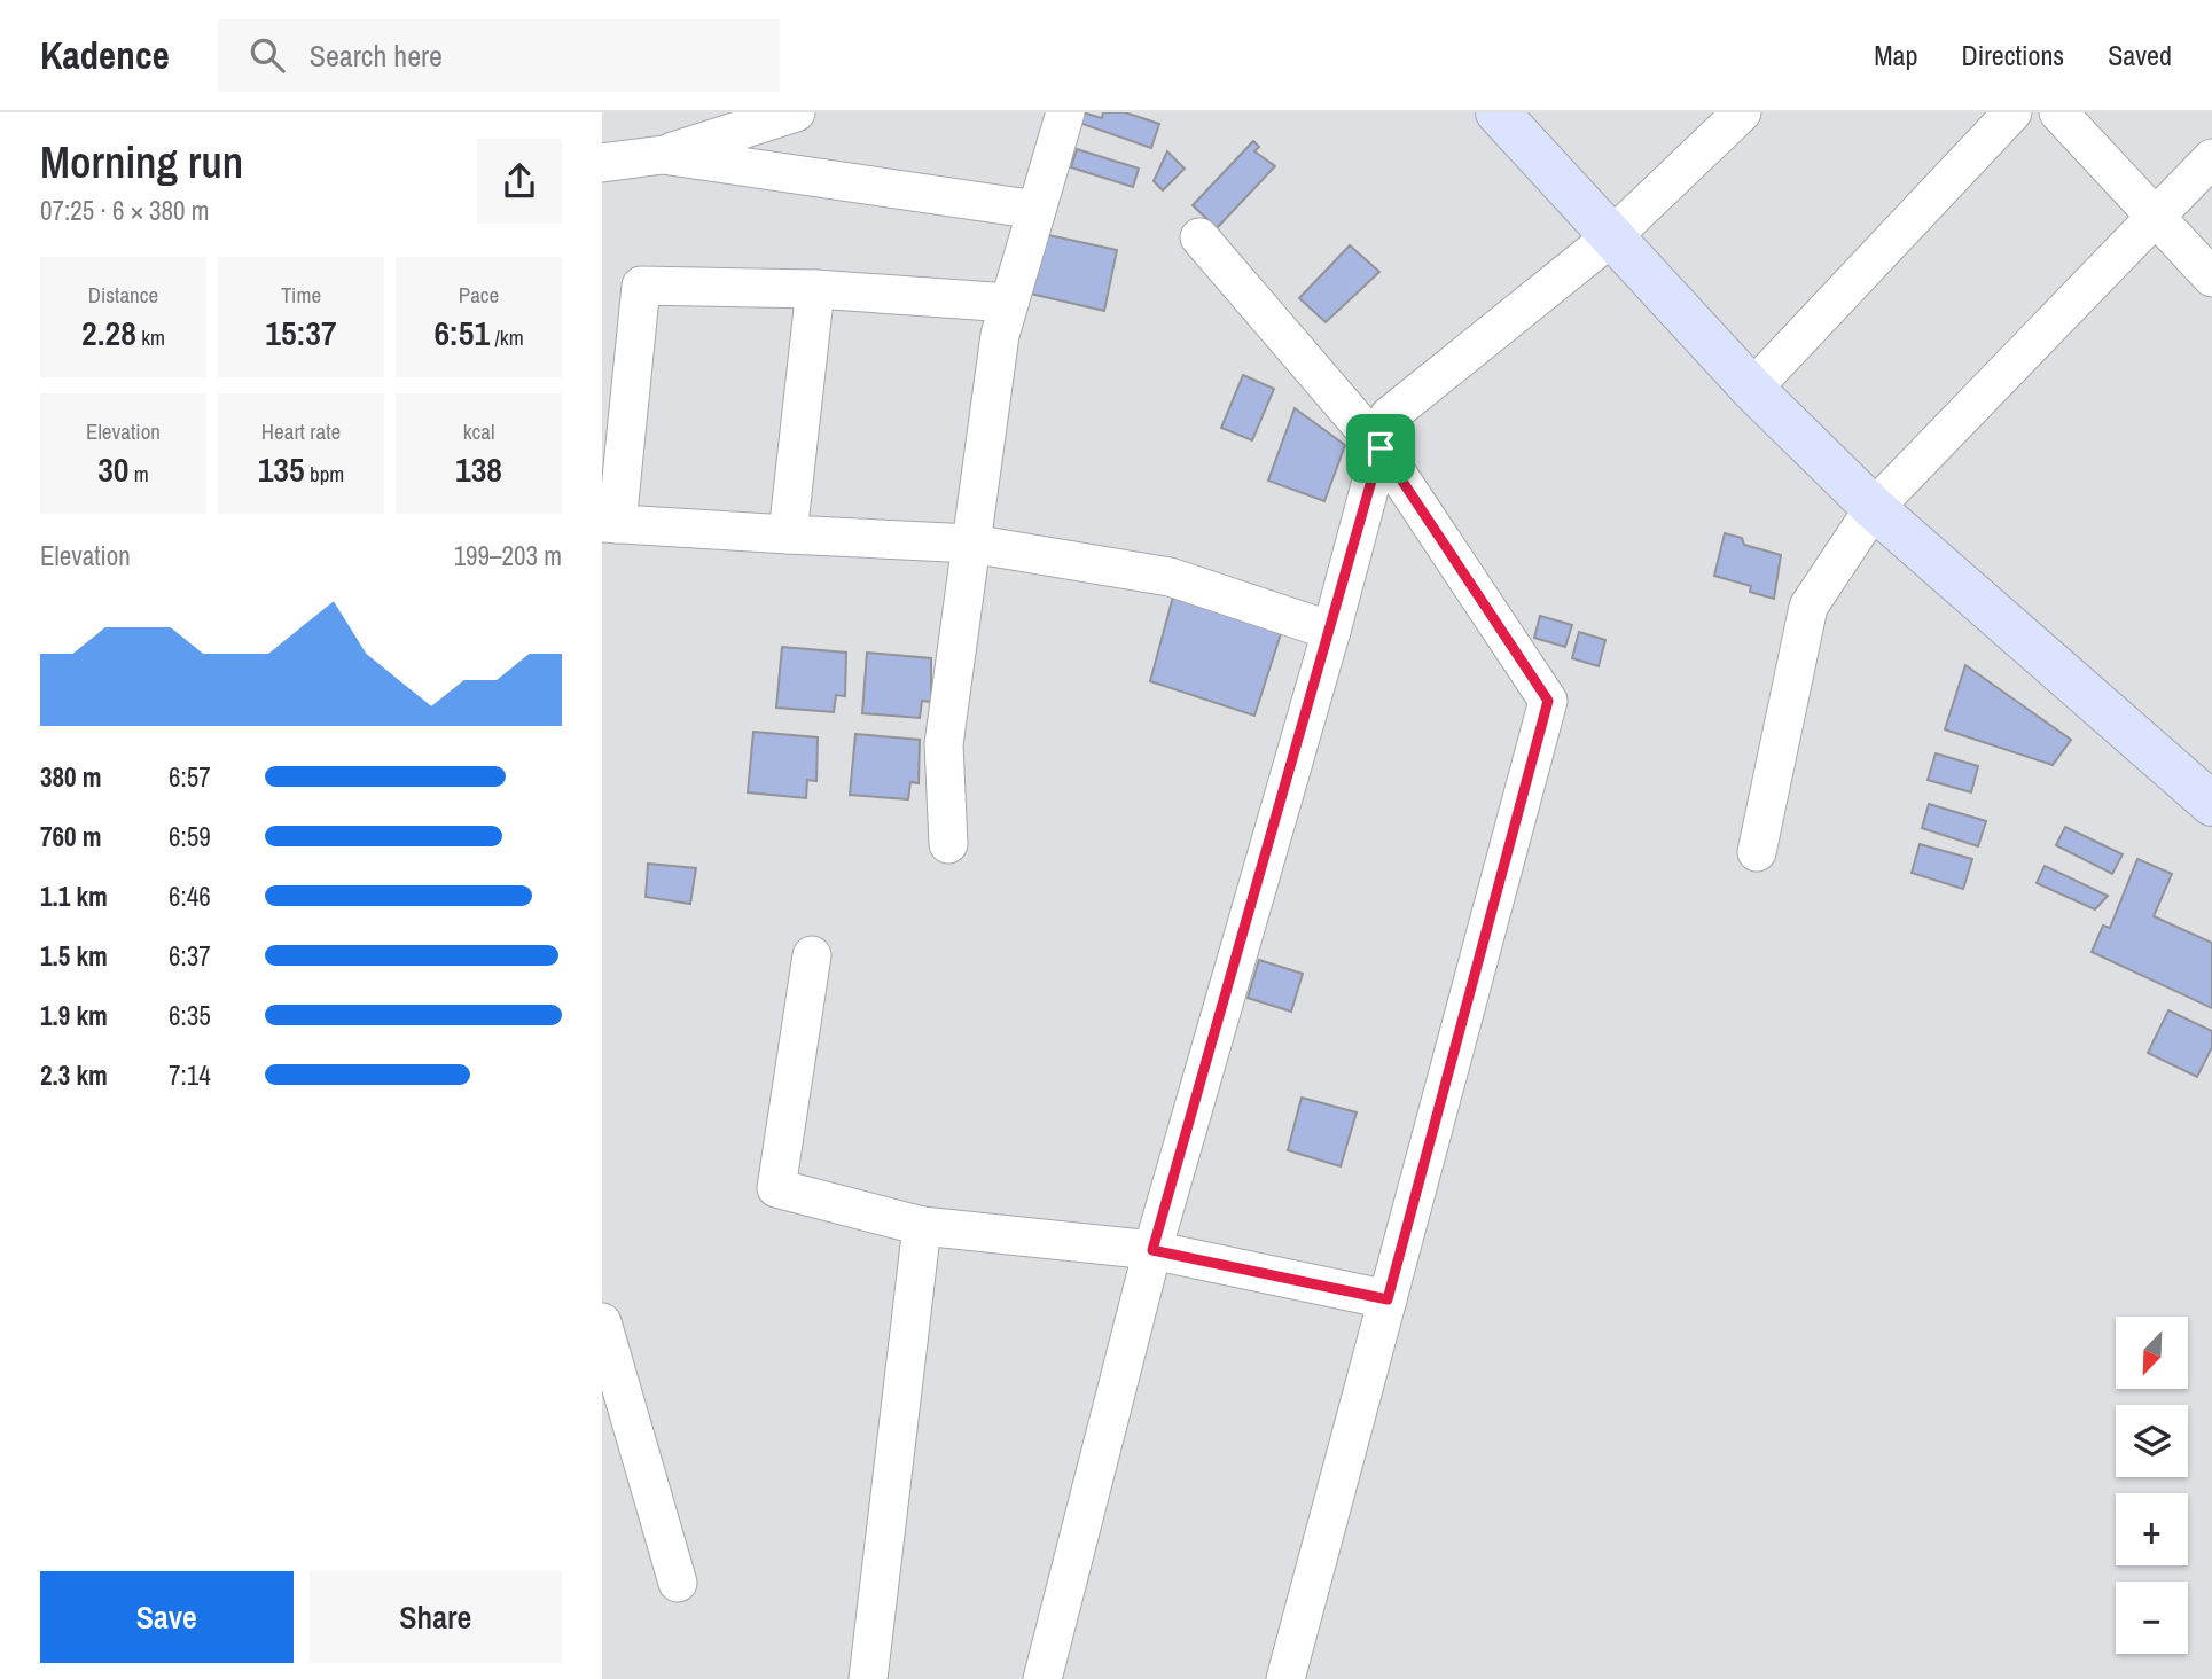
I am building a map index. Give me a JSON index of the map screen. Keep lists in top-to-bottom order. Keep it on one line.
{"north":"bottom left","page":{"header":"Kadence","search":"Search here","nav":["Map","Directions","Saved"],"heading":["Morning run","07:25 · 6 × 380 m"],"stats":[["Distance","2.28 km"],["Time","15:37"],["Pace","6:51 /km"],["Elevation","30 m"],["Heart rate","135 bpm"],["kcal","138"]],"chart":["Elevation","199–203 m"],"list":[{"name":"380 m","note":"6:57"},{"name":"760 m","note":"6:59"},{"name":"1.1 km","note":"6:46"},{"name":"1.5 km","note":"6:37"},{"name":"1.9 km","note":"6:35"},{"name":"2.3 km","note":"7:14"}],"map_buttons":["+","−"],"buttons":["Save","Share"]}}
